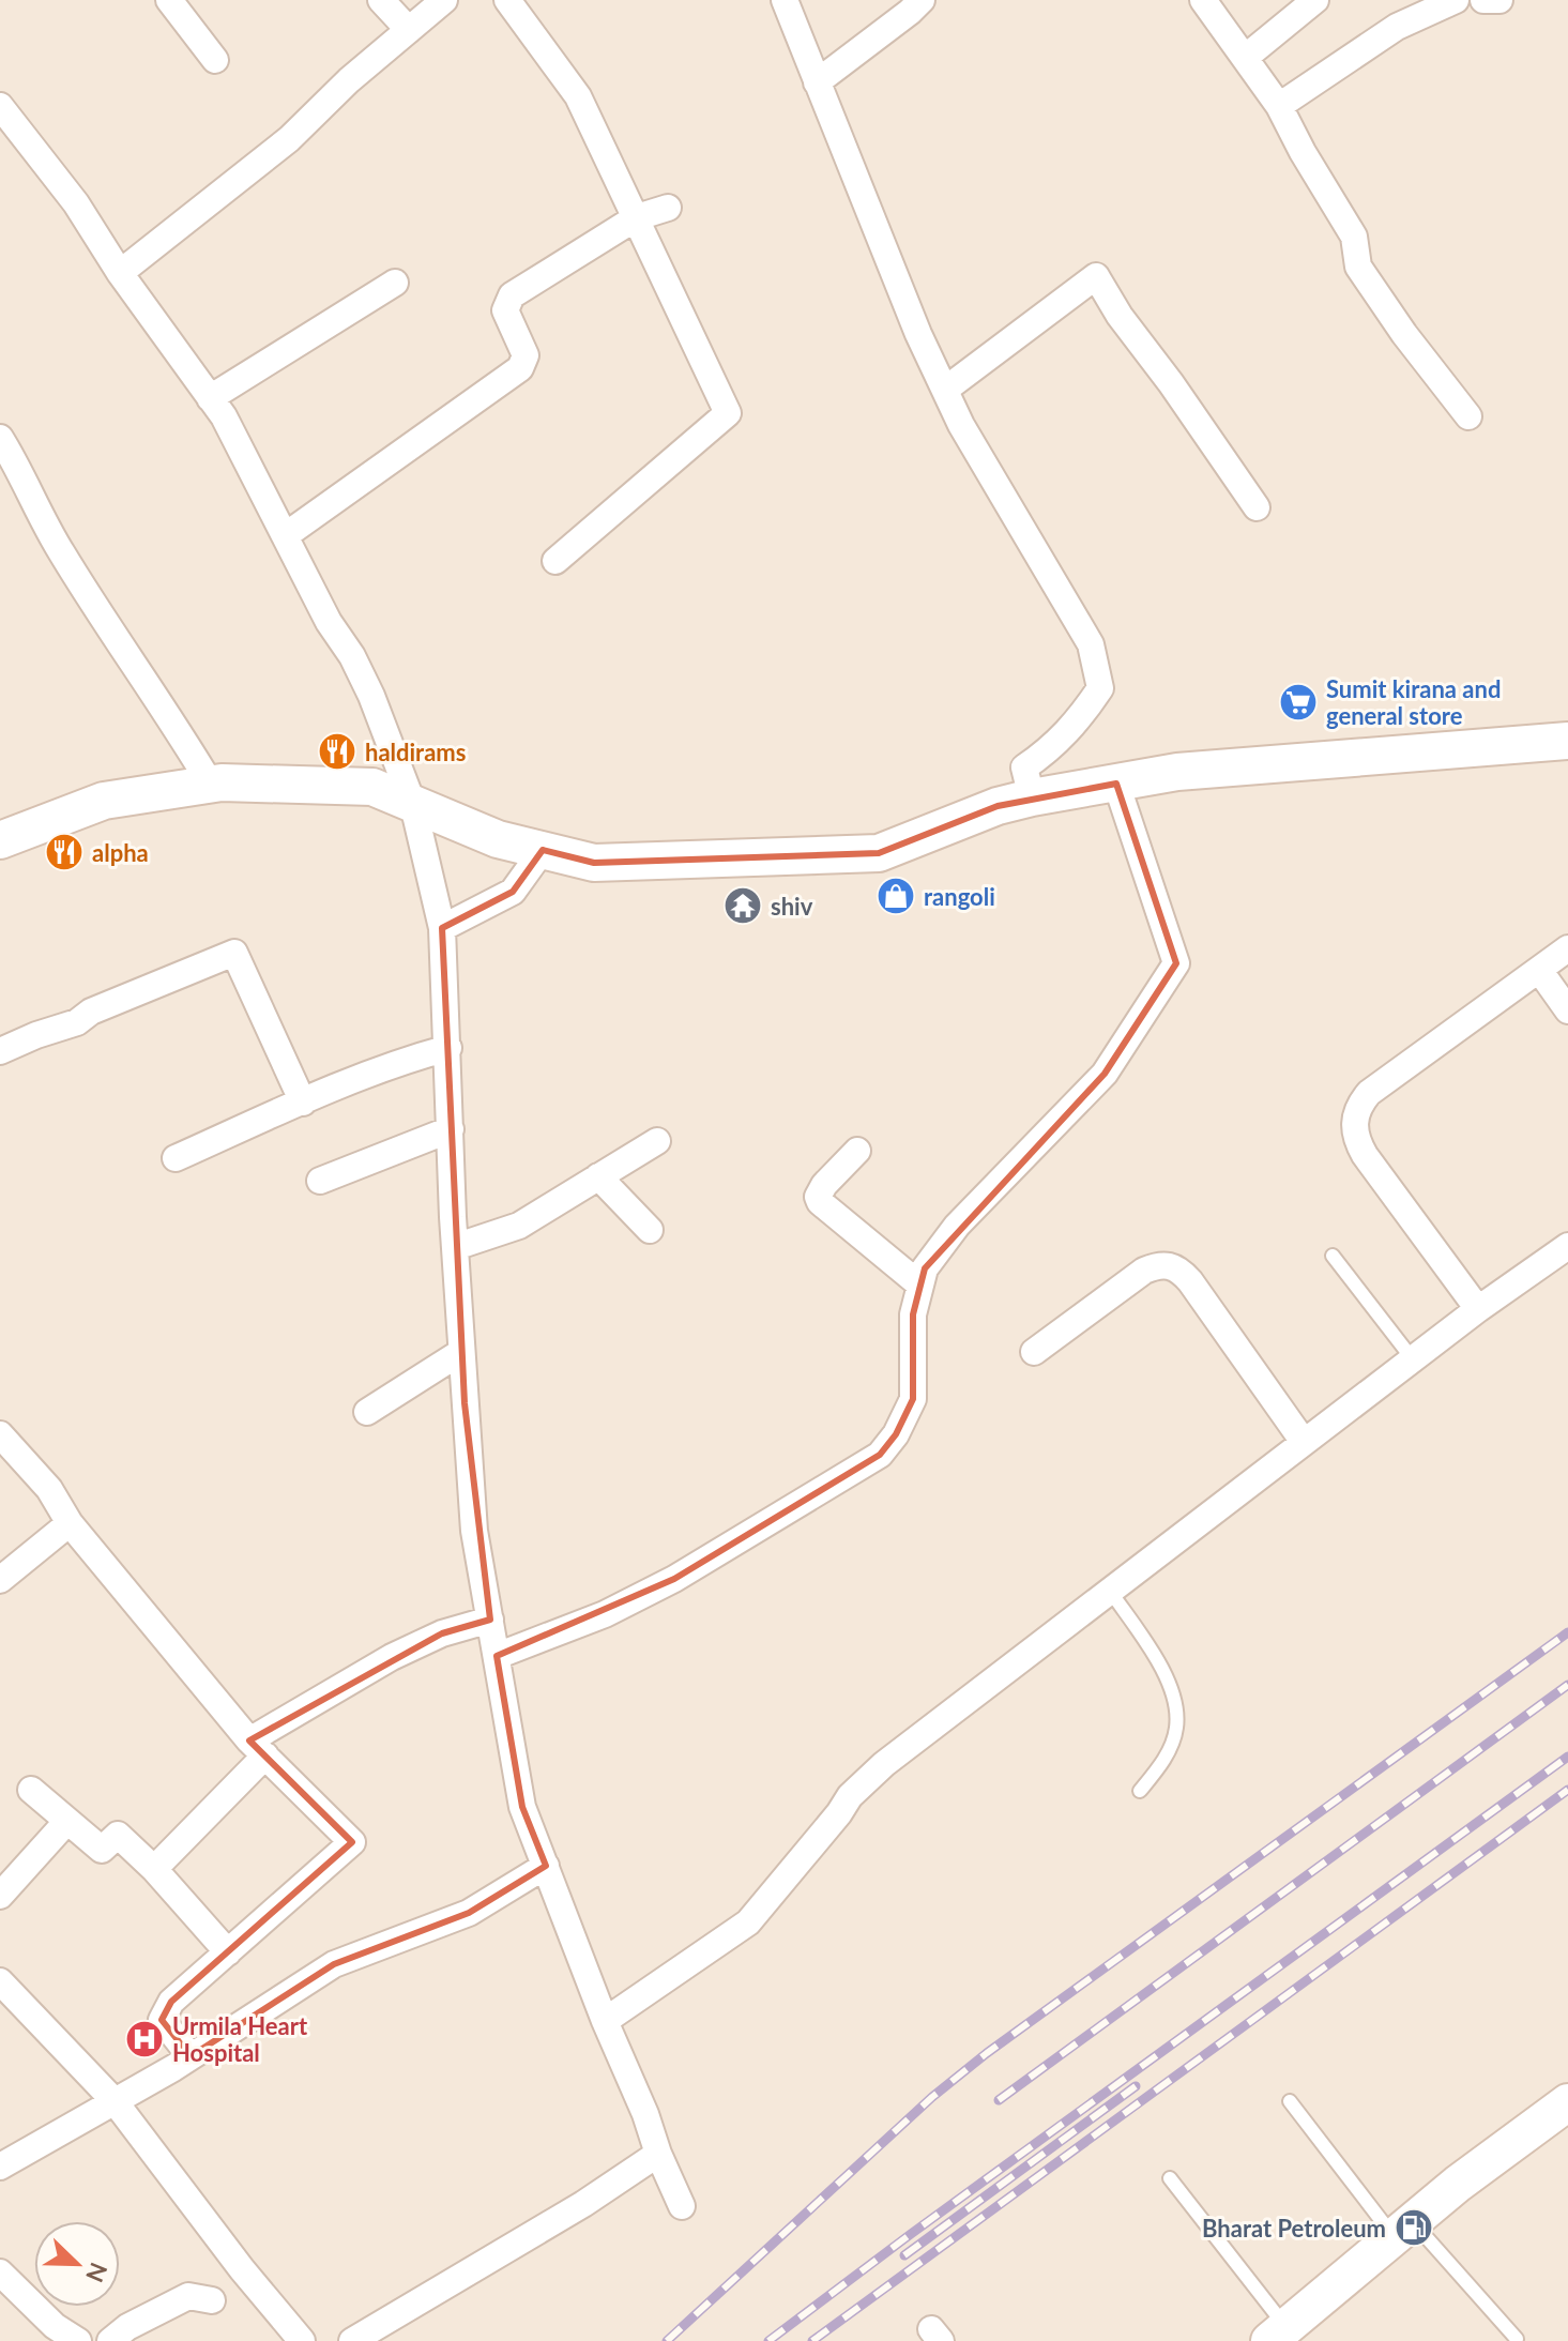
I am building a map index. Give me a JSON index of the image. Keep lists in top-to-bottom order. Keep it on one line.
{"places":{"supermarket":["Sumit kirana and general store"],"restaurant":["haldirams","alpha"],"shop":["rangoli"],"temple":["shiv"],"hospital":["Urmila Heart Hospital"],"fuel station":["Bharat Petroleum"]},"north":"bottom right"}
